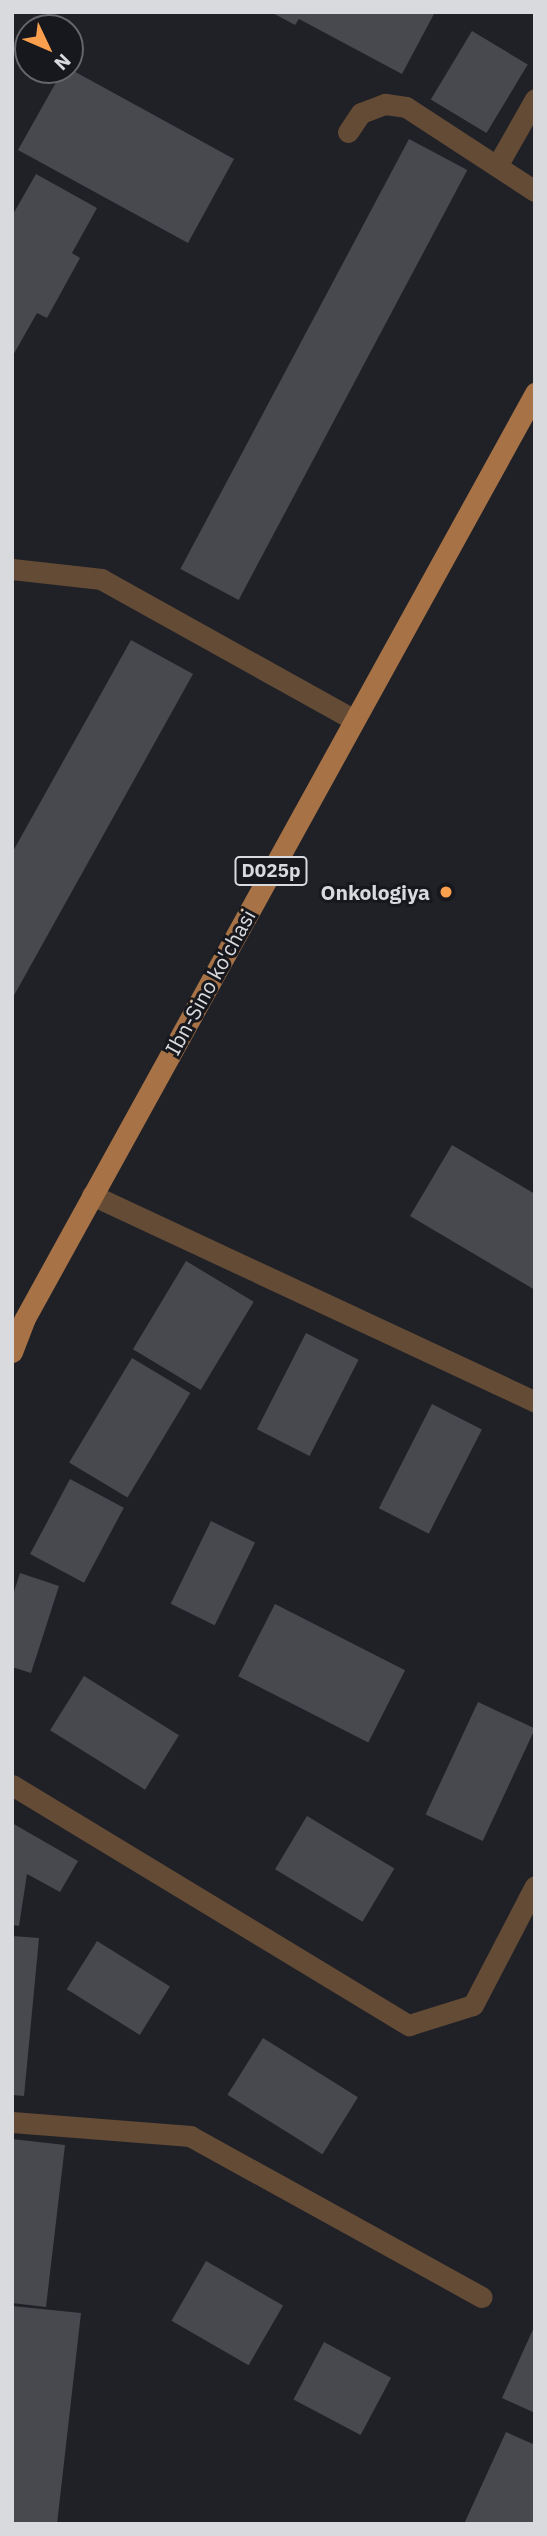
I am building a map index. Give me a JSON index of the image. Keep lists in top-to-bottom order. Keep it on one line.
{"streets":{"main road":["D025p","Ibn-Sino ko'chasi"]},"places":["Onkologiya"],"north":"bottom right"}
